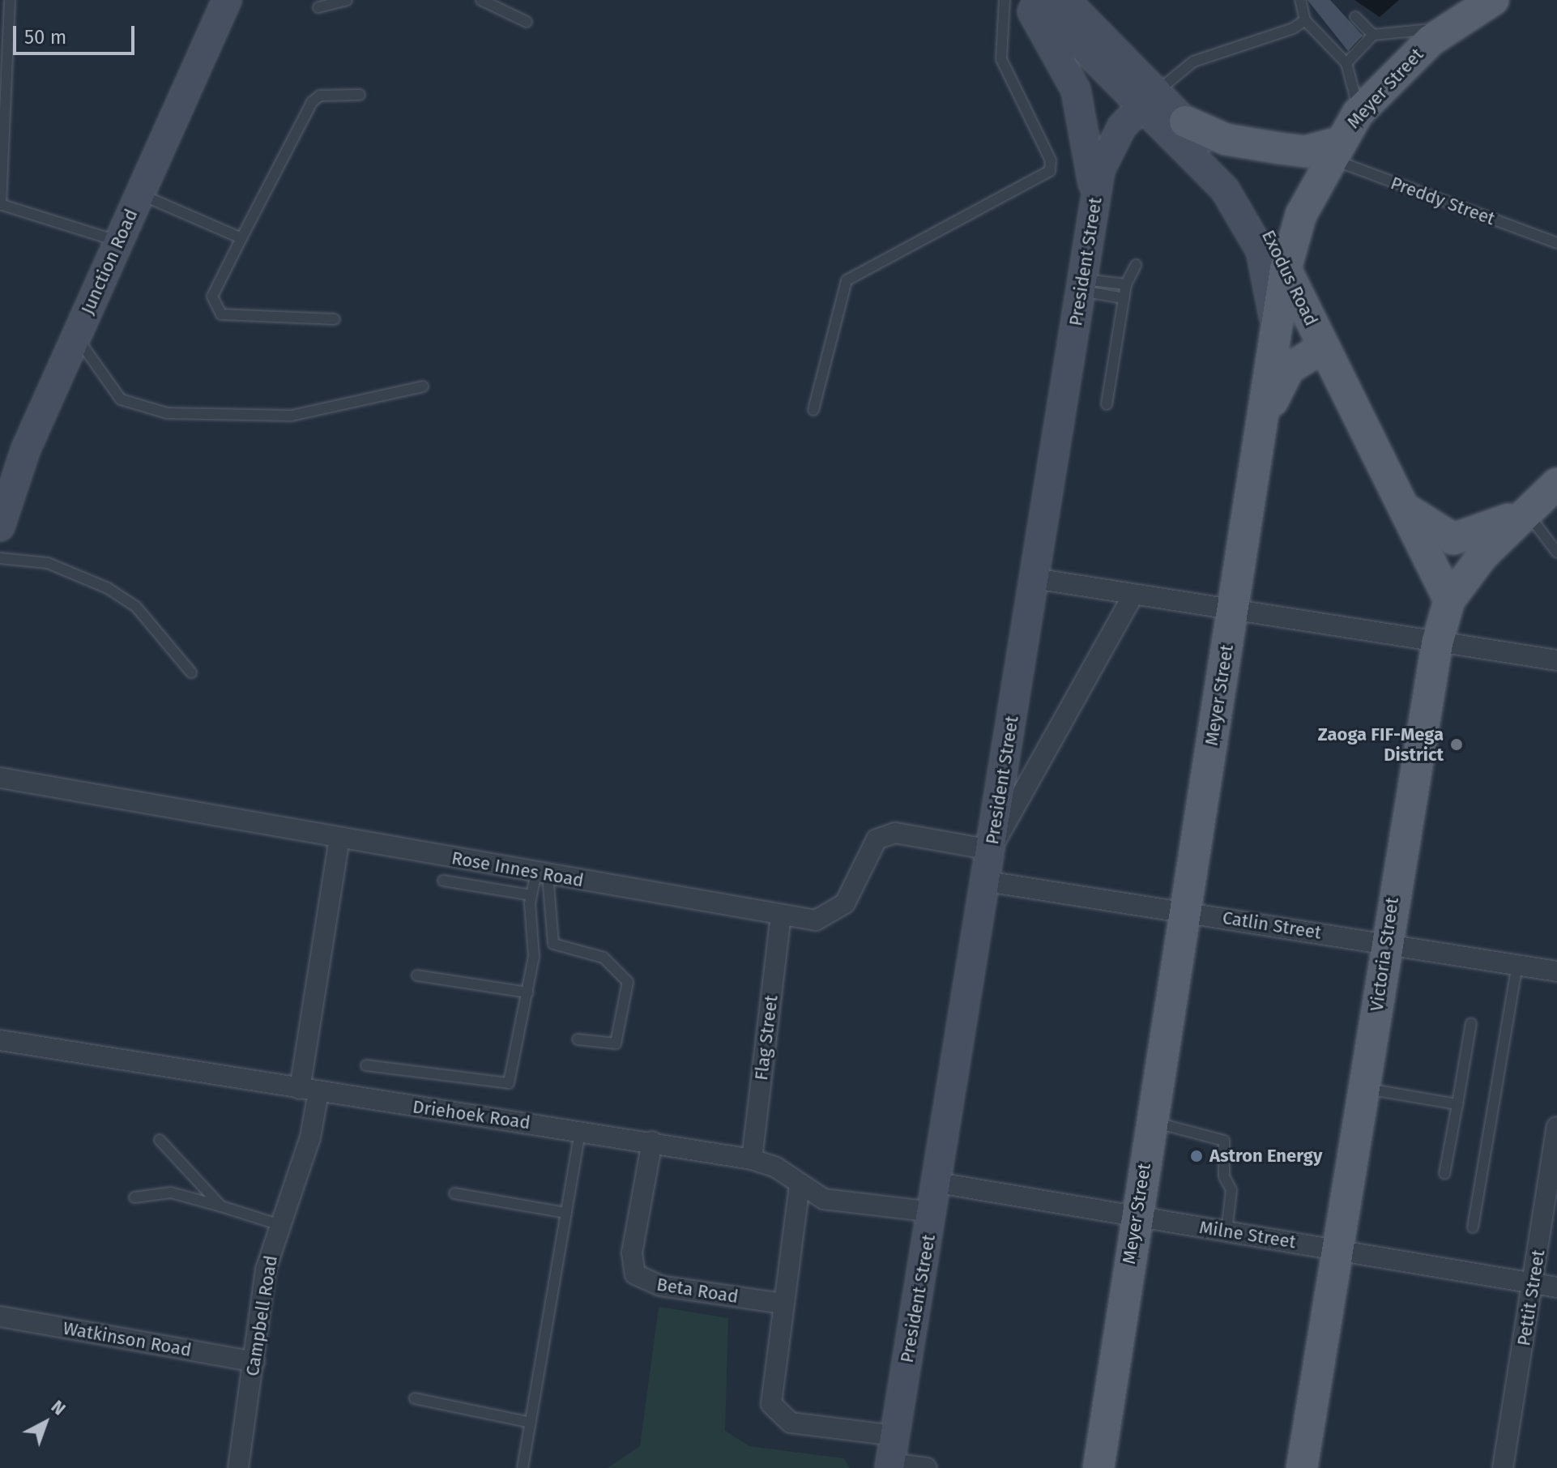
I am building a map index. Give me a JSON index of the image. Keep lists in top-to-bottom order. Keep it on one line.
{"streets":{"main road":["Meyer Street","Exodus Road","Victoria Street"],"street":["Junction Road","President Street","Rose Innes Road","Catlin Street","Flag Street","Driehoek Road","Milne Street","Beta Road","Pettit Street","Campbell Road","Watkinson Road"],"lane":["Preddy Street"]},"crossings":[["Meyer Street","Preddy Street"],["Meyer Street","Exodus Road"],["Meyer Street","Catlin Street"],["Meyer Street","Milne Street"],["President Street","Exodus Road"],["President Street","Rose Innes Road"],["President Street","Catlin Street"],["President Street","Driehoek Road"],["President Street","Milne Street"],["Exodus Road","Victoria Street"],["Rose Innes Road","Flag Street"],["Rose Innes Road","Campbell Road"],["Catlin Street","Victoria Street"],["Victoria Street","Milne Street"],["Flag Street","Driehoek Road"],["Driehoek Road","Beta Road"],["Driehoek Road","Campbell Road"],["Milne Street","Pettit Street"],["Campbell Road","Watkinson Road"]],"places":["Zaoga FIF-Mega District","Astron Energy"],"scale_bar":"50 m","north":"top right"}
